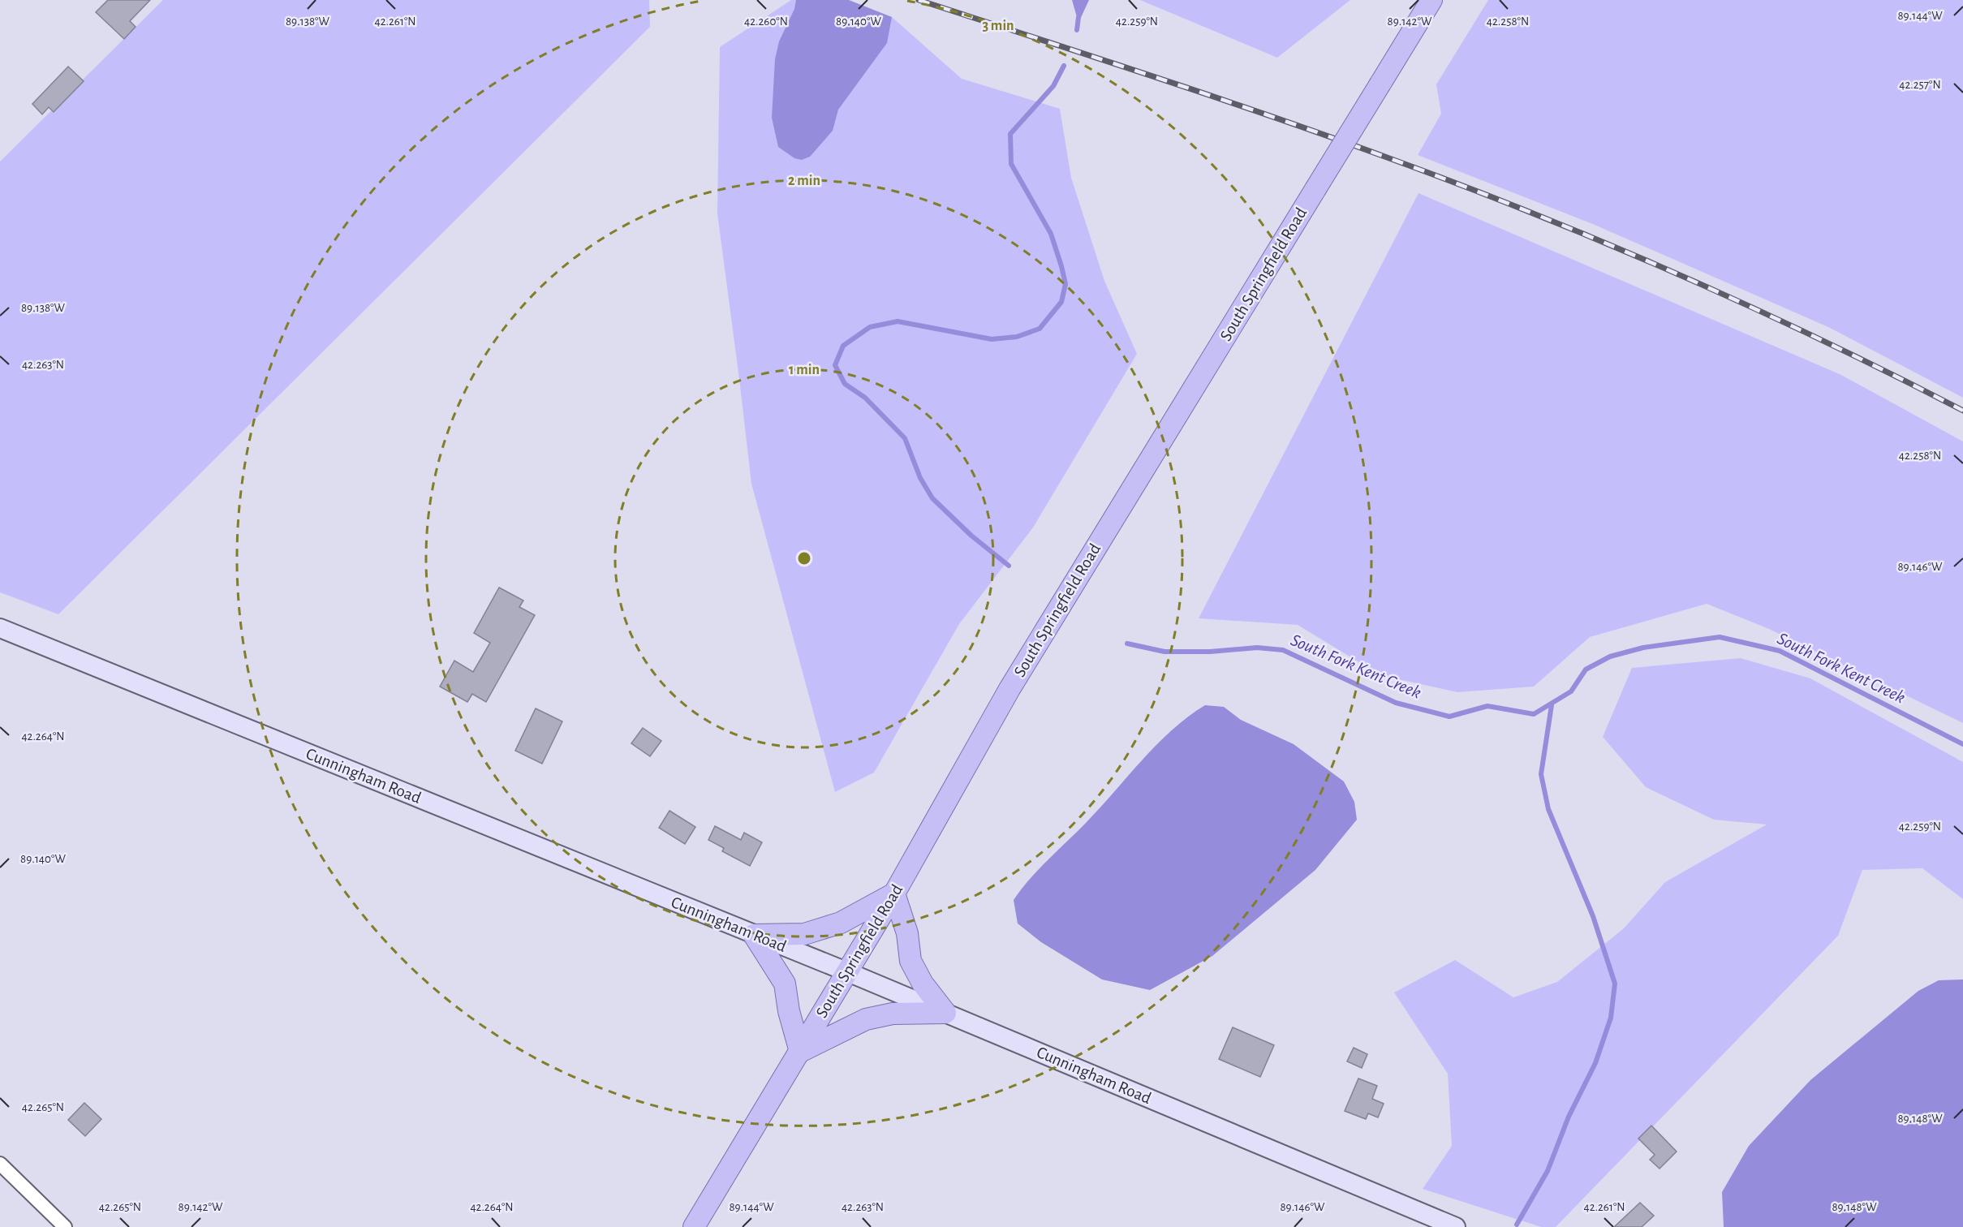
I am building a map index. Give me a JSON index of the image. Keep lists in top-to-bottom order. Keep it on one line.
{"streets":{"main road":["South Springfield Road","Cunningham Road"]},"crossings":[["South Springfield Road","Cunningham Road"]],"water":["South Fork Kent Creek"],"coordinates":["89.144°W","89.138°W","42.261°N","42.260°N","89.140°W","42.259°N","89.142°W","42.258°N","42.257°N","42.263°N","89.146°W","42.264°N","42.265°N","89.148°W"],"rings":["3 min","2 min","1 min"]}
